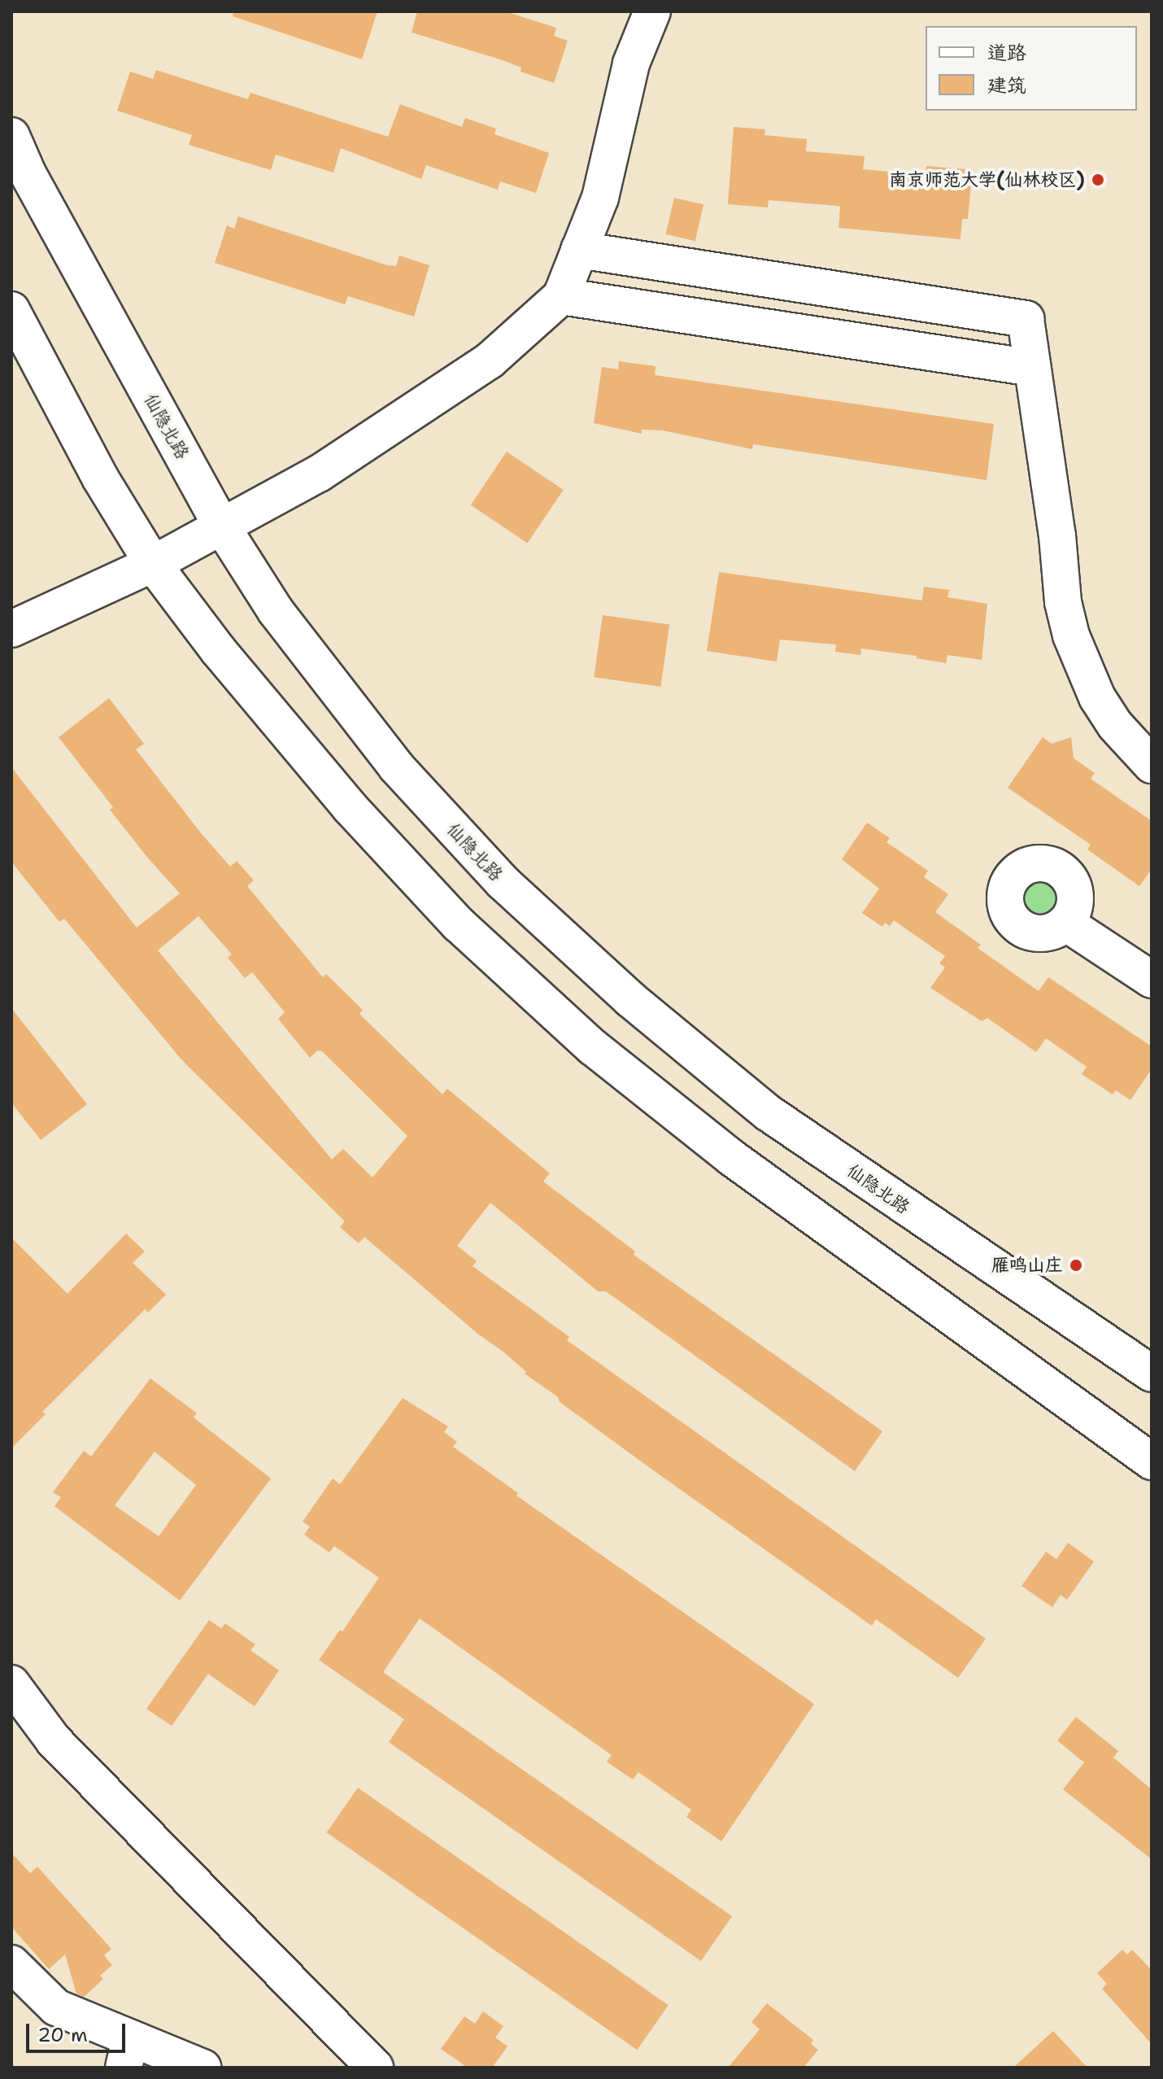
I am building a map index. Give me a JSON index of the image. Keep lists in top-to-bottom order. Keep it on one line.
{"streets":{"main road":["仙隐北路"]},"places":["南京师范大学(仙林校区)","雁鸣山庄"],"legend":["道路","建筑"],"scale_bar":"20 m"}
